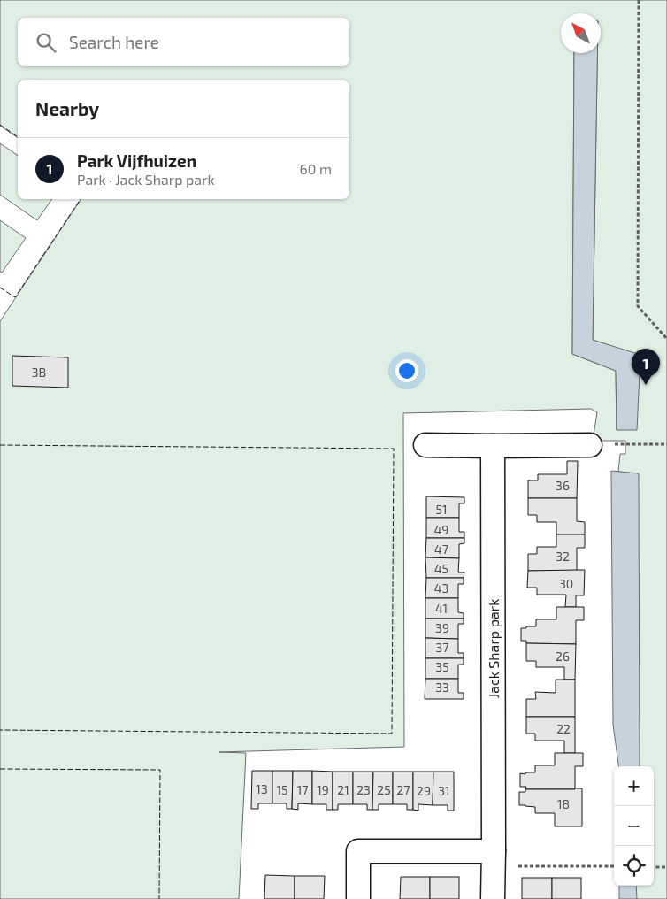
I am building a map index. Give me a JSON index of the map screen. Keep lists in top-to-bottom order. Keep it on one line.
{"streets":{"street":["Jack Sharp park"]},"house_numbers":["3B","36","51","49","47","32","45","30","43","41","39","37","26","35","33","22","13","15","17","19","21","23","25","27","29","31","18"],"north":"top left","page":{"search":"Search here","heading":"Nearby","list":[{"mark":"1","name":"Park Vijfhuizen","note":"Park · Jack Sharp park","value":"60 m"}],"pins":"1","map_buttons":["+","−"]}}
